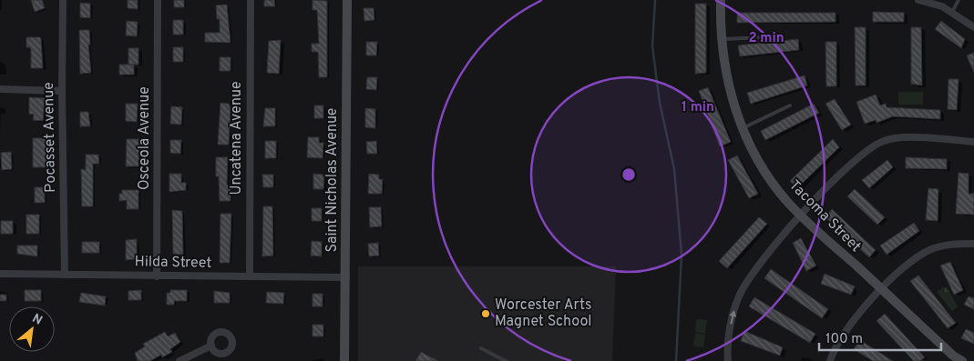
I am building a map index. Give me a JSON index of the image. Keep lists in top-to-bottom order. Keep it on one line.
{"streets":{"street":["Pocasset Avenue","Osceola Avenue","Uncatena Avenue","Saint Nicholas Avenue","Tacoma Street","Hilda Street"]},"crossings":[["Pocasset Avenue","Hilda Street"],["Osceola Avenue","Hilda Street"],["Uncatena Avenue","Hilda Street"],["Saint Nicholas Avenue","Hilda Street"]],"places":["Worcester Arts Magnet School"],"scale_bar":"100 m","north":"top right","rings":["2 min","1 min"]}
